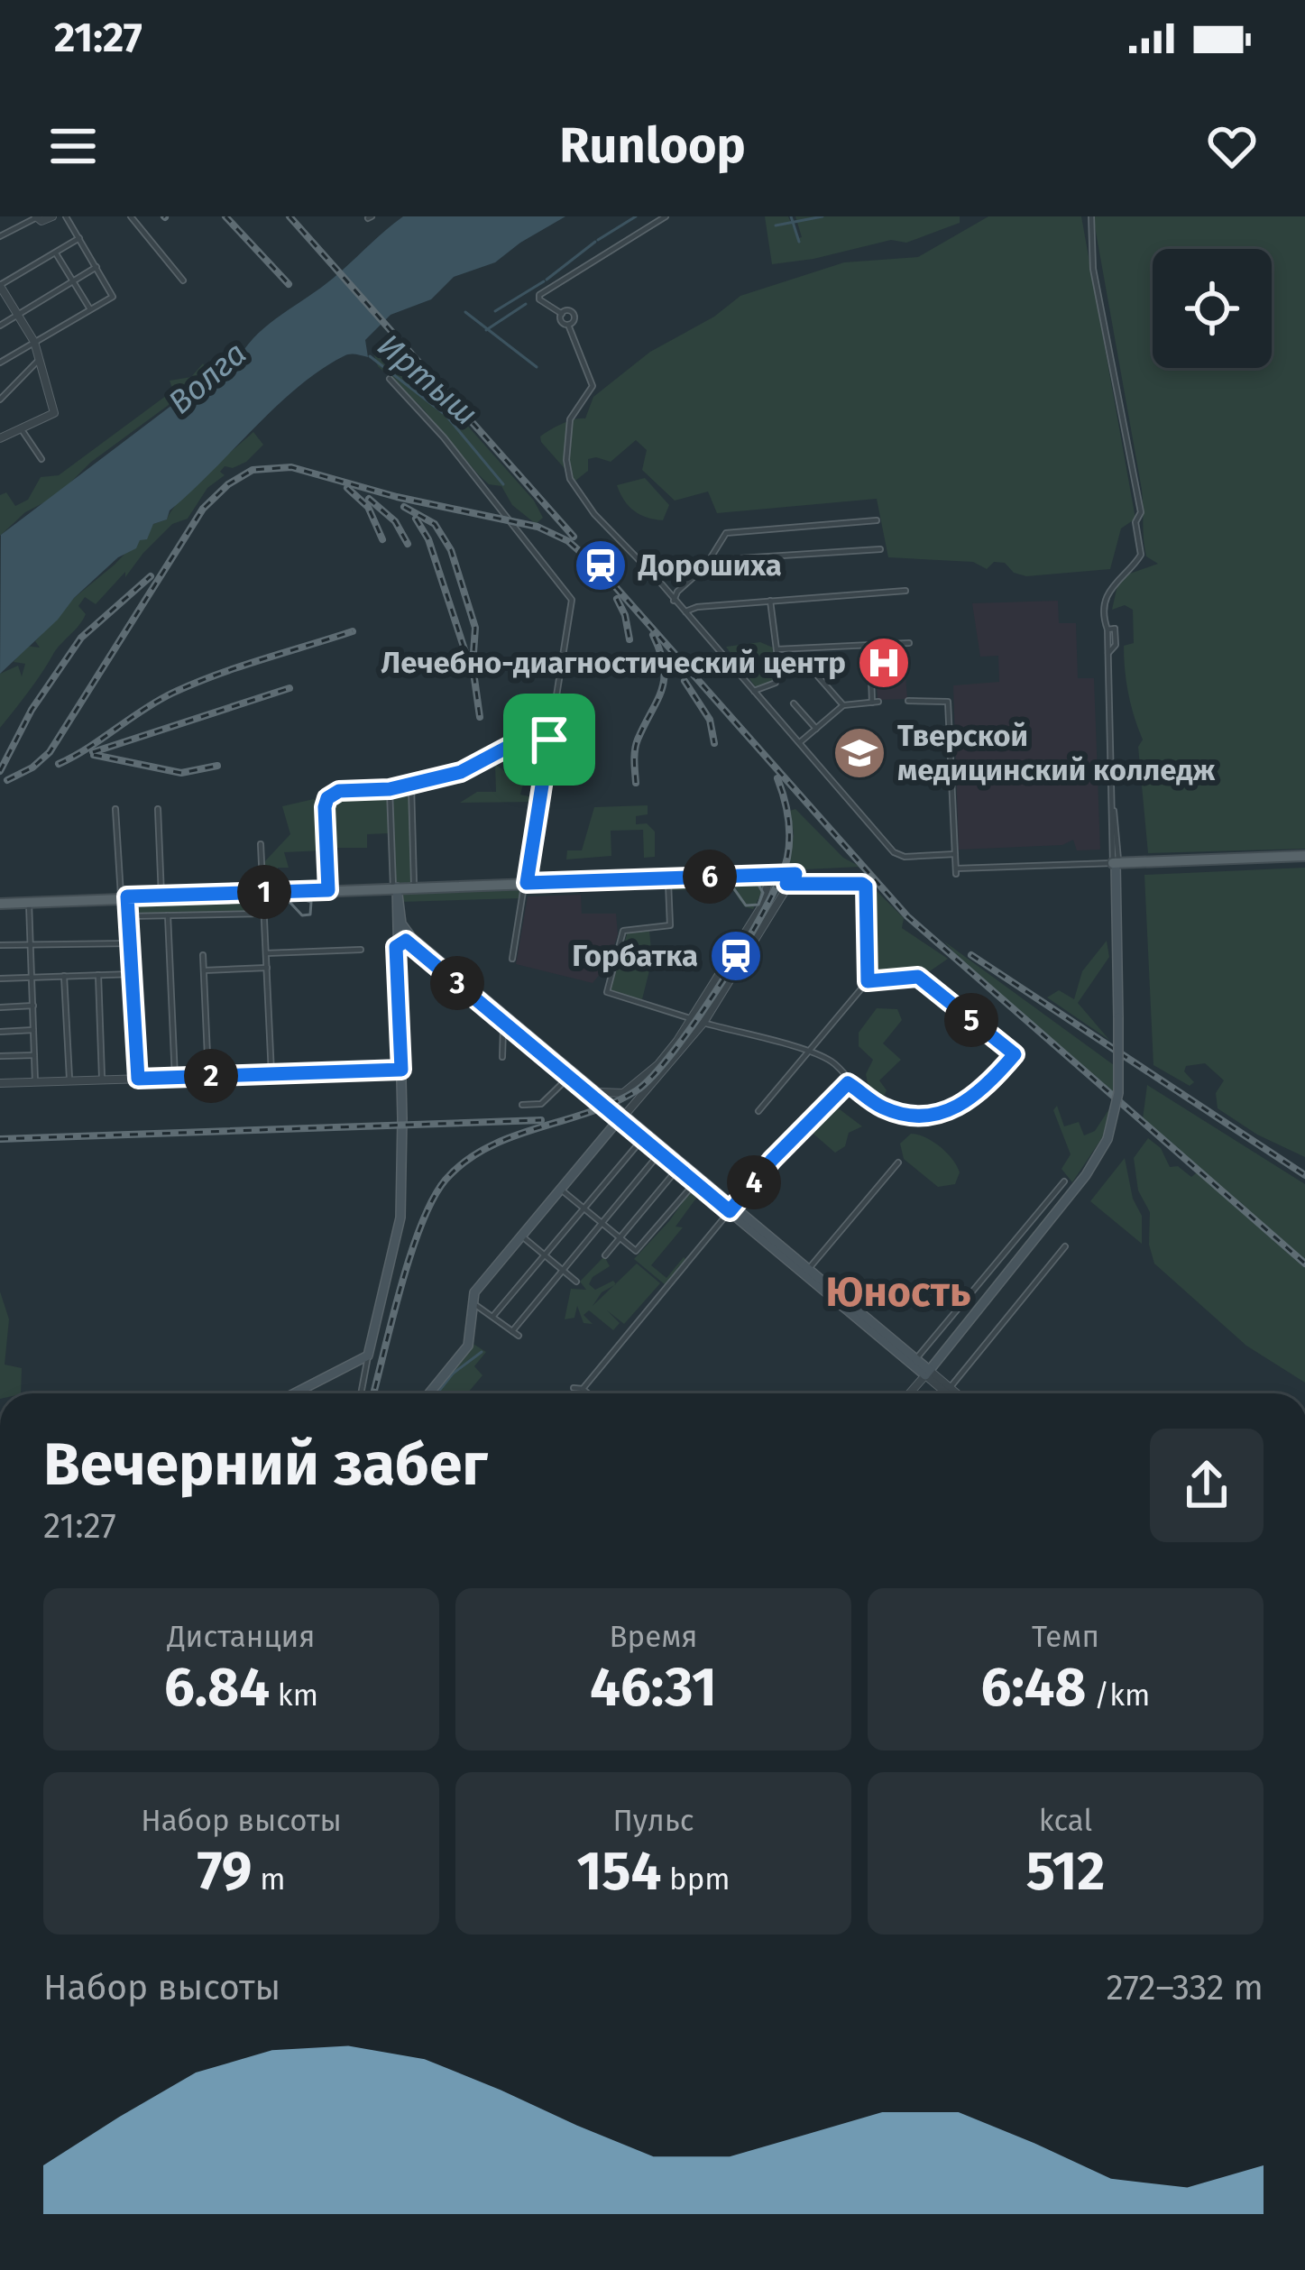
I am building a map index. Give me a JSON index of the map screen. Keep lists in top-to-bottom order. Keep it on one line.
{"districts":["Юность"],"water":["Волга","Иртыш"],"places":{"station":["Дорошиха","Горбатка"],"hospital":["Лечебно-диагностический центр"],"school or university":["Тверской медицинский колледж"]},"page":{"status":"21:27","header":"Runloop","pins":["6","1","3","5","2","4"],"heading":["Вечерний забег","21:27"],"stats":[["Дистанция","6.84 km"],["Время","46:31"],["Темп","6:48 /km"],["Набор высоты","79 m"],["Пульс","154 bpm"],["kcal","512"]],"chart":["Набор высоты","272–332 m"]}}
